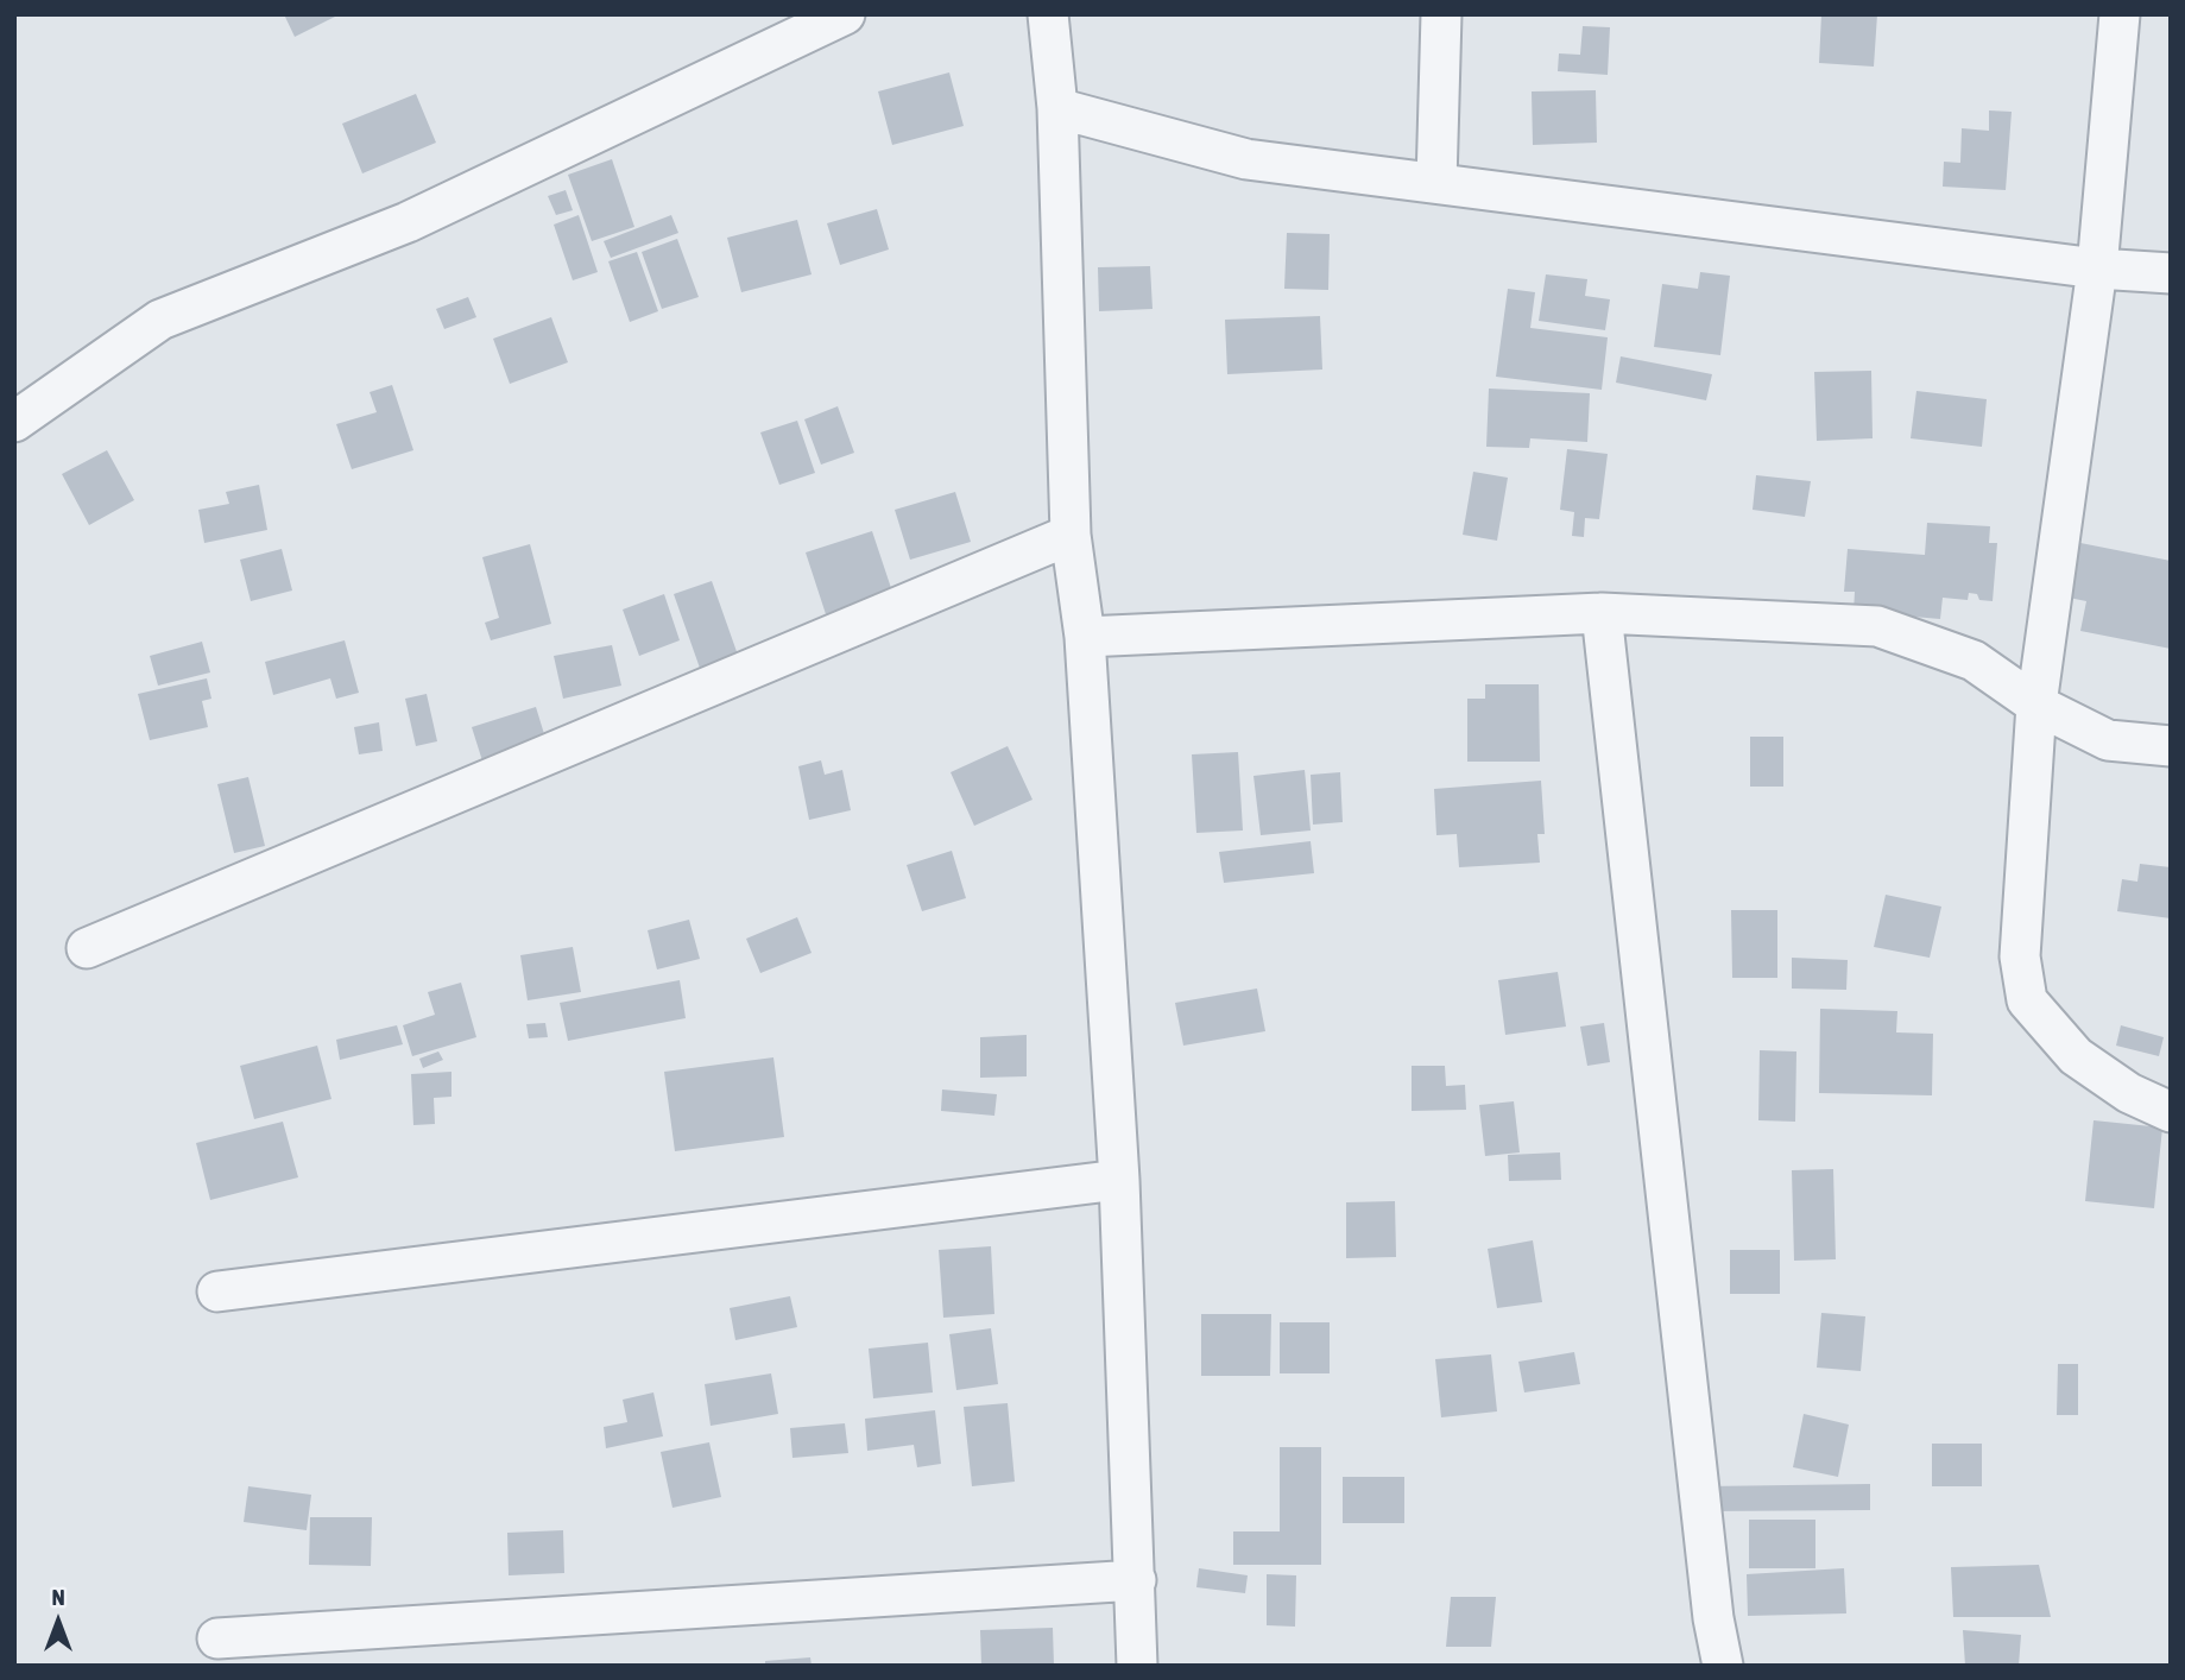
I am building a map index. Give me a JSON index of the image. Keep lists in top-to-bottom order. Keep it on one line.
{"north":"top"}
